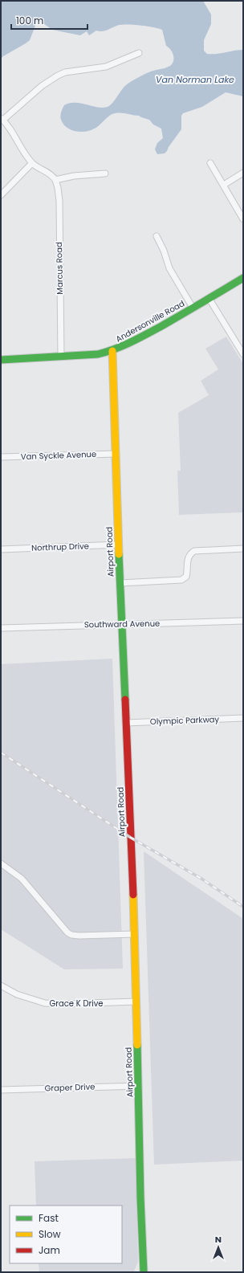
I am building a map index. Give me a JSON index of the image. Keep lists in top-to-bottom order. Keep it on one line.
{"streets":{"street":["Marcus Road","Andersonville Road","Van Syckle Avenue","Northrup Drive","Airport Road","Southward Avenue","Olympic Parkway","Grace K Drive","Graper Drive"]},"crossings":[["Marcus Road","Andersonville Road"],["Andersonville Road","Airport Road"],["Van Syckle Avenue","Airport Road"],["Northrup Drive","Airport Road"],["Airport Road","Southward Avenue"],["Airport Road","Olympic Parkway"],["Airport Road","Grace K Drive"],["Airport Road","Graper Drive"]],"water":["Van Norman Lake"],"legend":["Fast","Slow","Jam"],"scale_bar":"100 m","north":"top"}
